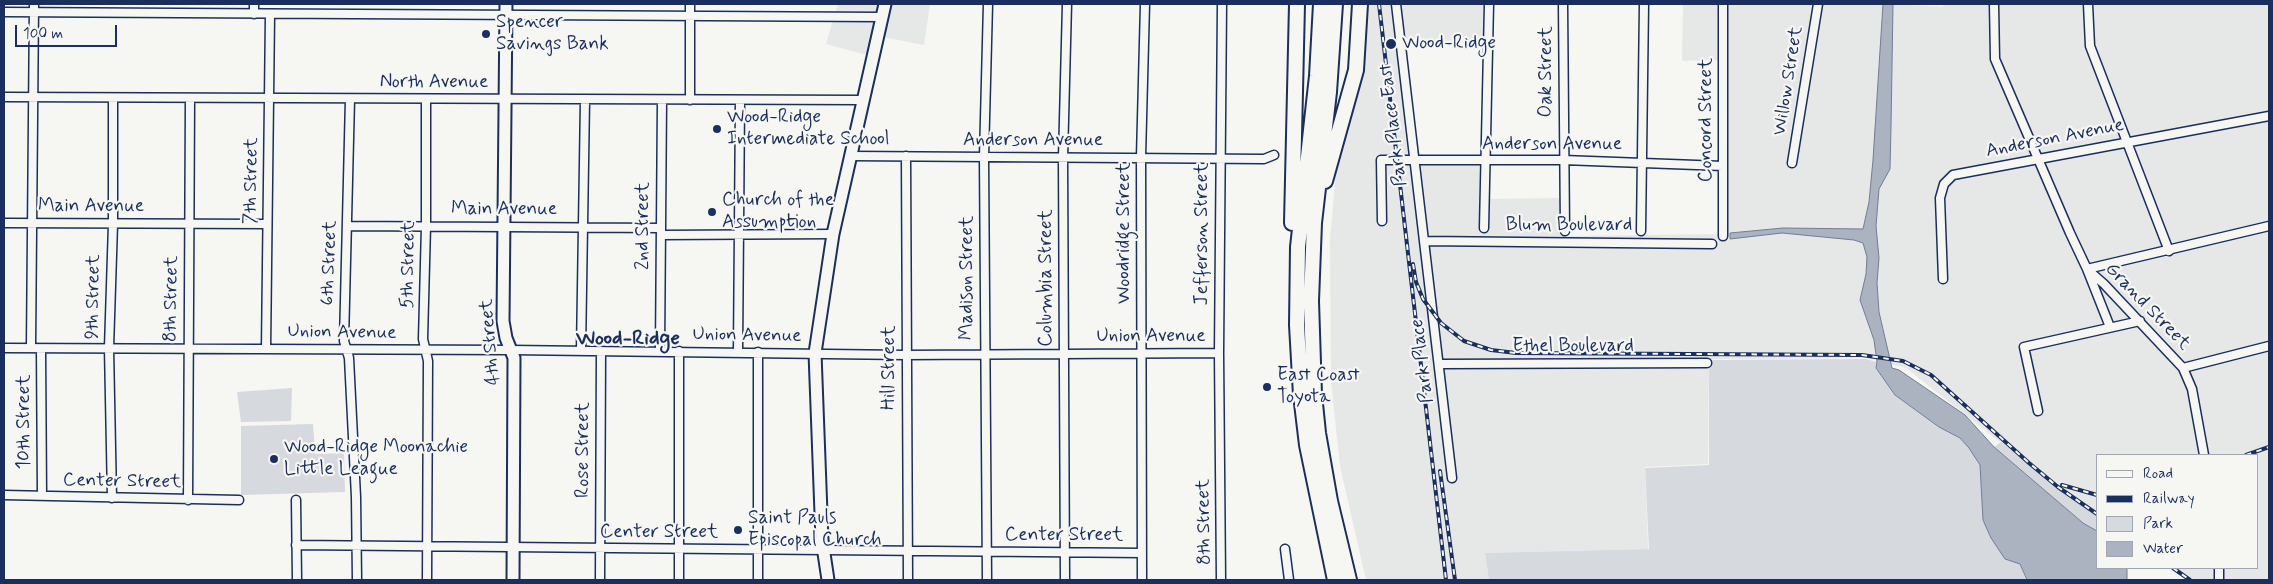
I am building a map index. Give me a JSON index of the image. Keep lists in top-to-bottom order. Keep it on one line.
{"streets":{"main road":["4th Street"],"street":["Oak Street","Willow Street","North Avenue","Concord Street","Park Place East","Anderson Avenue","7th Street","Main Avenue","2nd Street","Blum Boulevard","Woodridge Street","Jefferson Street","6th Street","5th Street","Madison Street","Columbia Street","9th Street","8th Street","Grand Street","Union Avenue","Ethel Boulevard","Park Place","Hill Street","10th Street","Rose Street","Center Street"]},"crossings":[["Oak Street","Anderson Avenue"],["North Avenue","7th Street"],["North Avenue","2nd Street"],["North Avenue","6th Street"],["North Avenue","5th Street"],["North Avenue","9th Street"],["North Avenue","8th Street"],["North Avenue","4th Street"],["North Avenue","10th Street"],["Concord Street","Anderson Avenue"],["Park Place East","Anderson Avenue"],["Park Place East","Blum Boulevard"],["Park Place East","Park Place"],["Anderson Avenue","Woodridge Street"],["Anderson Avenue","Jefferson Street"],["Anderson Avenue","Madison Street"],["Anderson Avenue","Columbia Street"],["Anderson Avenue","Grand Street"],["Anderson Avenue","Hill Street"],["7th Street","Main Avenue"],["7th Street","Union Avenue"],["Main Avenue","2nd Street"],["Main Avenue","6th Street"],["Main Avenue","5th Street"],["Main Avenue","9th Street"],["Main Avenue","8th Street"],["Main Avenue","4th Street"],["Main Avenue","10th Street"],["2nd Street","Union Avenue"],["Blum Boulevard","Park Place"],["Woodridge Street","Union Avenue"],["Woodridge Street","Center Street"],["Jefferson Street","8th Street"],["Jefferson Street","Union Avenue"],["6th Street","Union Avenue"],["6th Street","Center Street"],["5th Street","Union Avenue"],["5th Street","Center Street"],["Madison Street","Union Avenue"],["Madison Street","Center Street"],["Columbia Street","Union Avenue"],["Columbia Street","Center Street"],["9th Street","Union Avenue"],["9th Street","Center Street"],["8th Street","Union Avenue"],["8th Street","Center Street"],["Union Avenue","4th Street"],["Union Avenue","Hill Street"],["Union Avenue","10th Street"],["Union Avenue","Rose Street"],["4th Street","Center Street"],["Ethel Boulevard","Park Place"],["Hill Street","Center Street"],["10th Street","Center Street"],["Rose Street","Center Street"]],"districts":["Wood-Ridge"],"places":["Spencer Savings Bank","Wood-Ridge","Wood-Ridge Intermediate School","Church of the Assumption","East Coast Toyota","Wood-Ridge Moonachie Little League","Saint Pauls Episcopal Church"],"legend":["Road","Railway","Park","Water"],"scale_bar":"100 m"}
